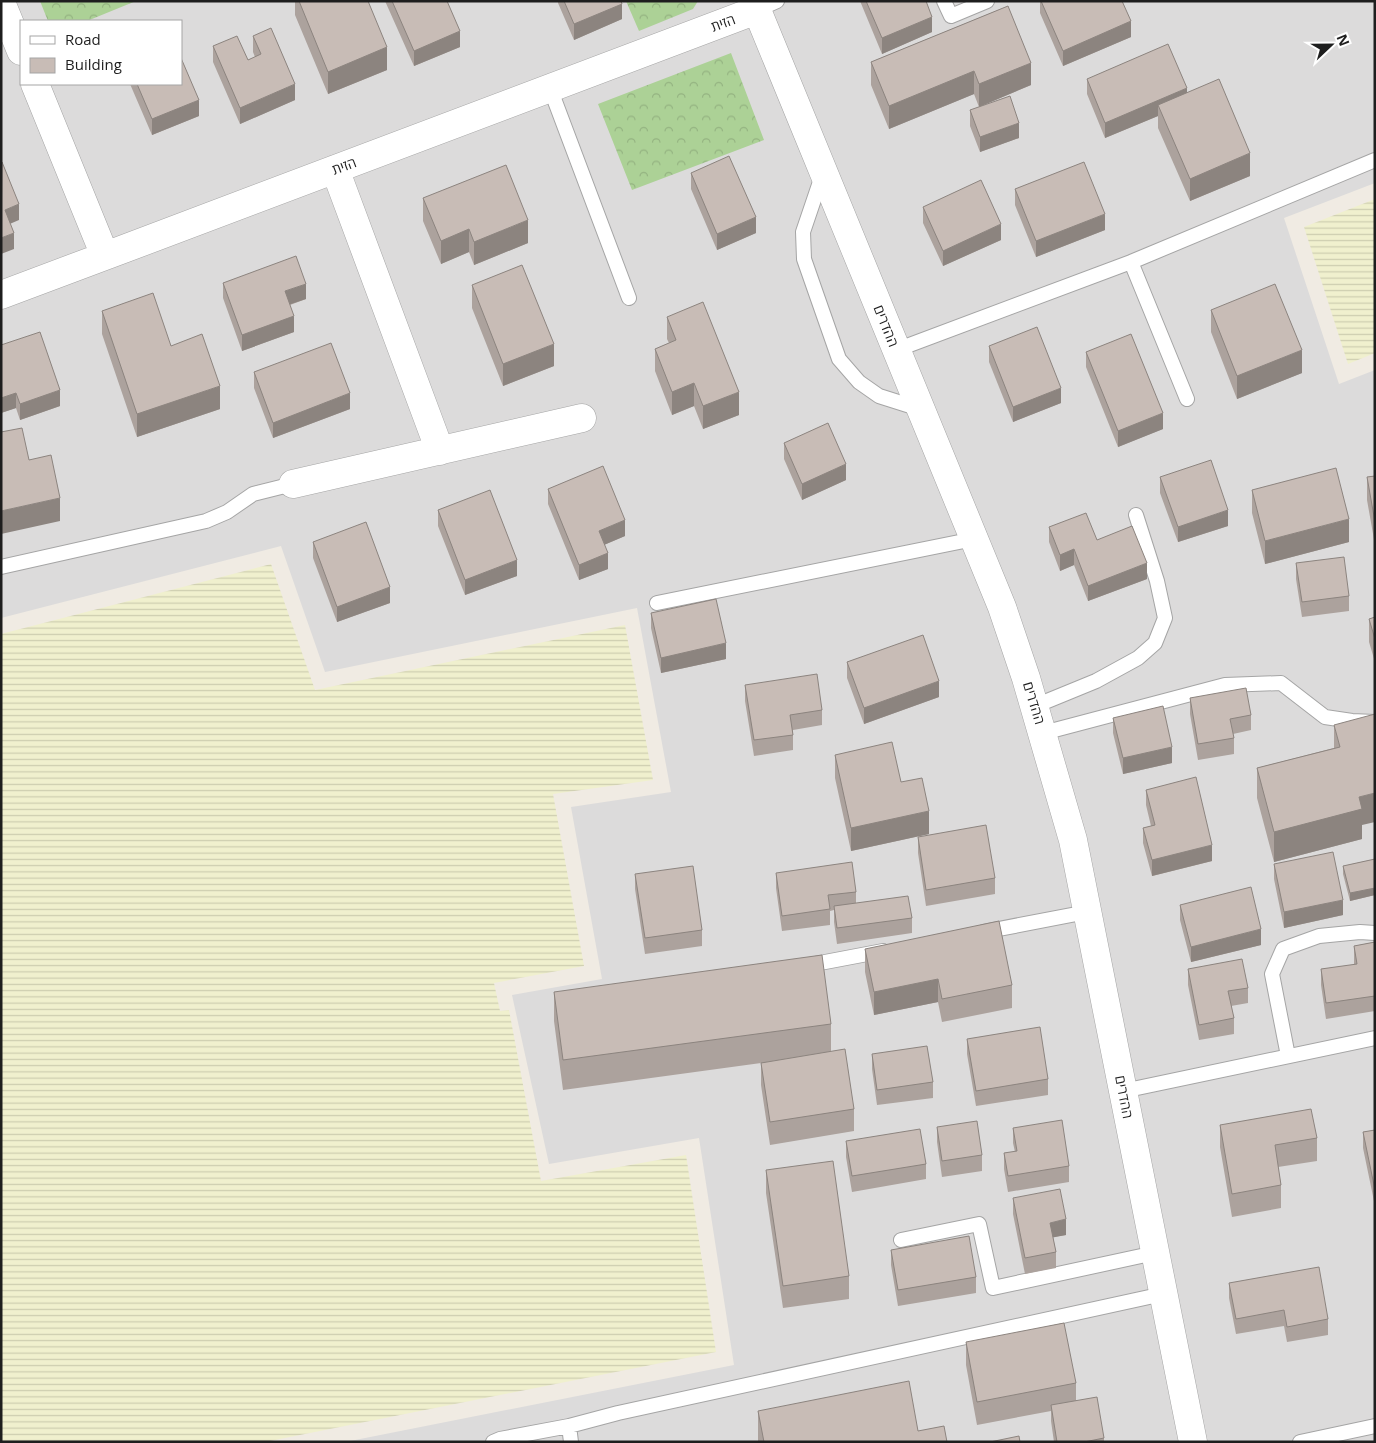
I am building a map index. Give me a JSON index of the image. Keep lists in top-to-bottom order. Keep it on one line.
{"streets":{"street":["הזית","ההדרים"]},"crossings":[["הזית","ההדרים"]],"legend":["Road","Building"],"north":"right"}
